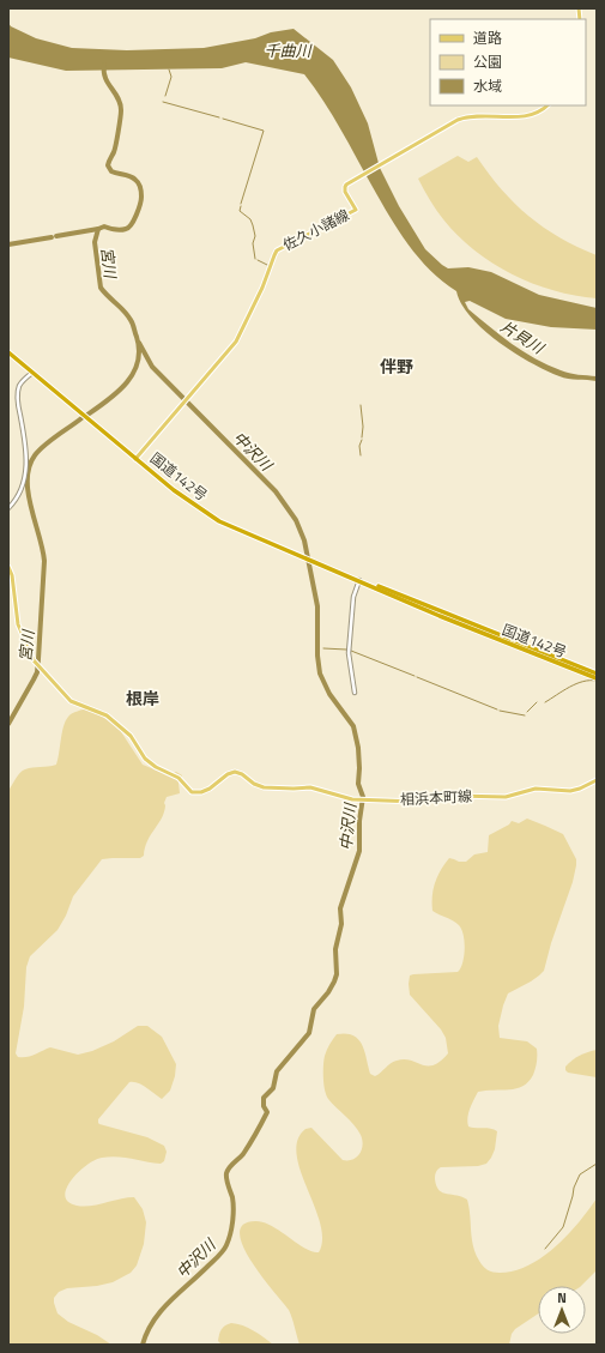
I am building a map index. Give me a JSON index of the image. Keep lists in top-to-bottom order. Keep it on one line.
{"streets":{"highway":["国道142号"],"main road":["佐久小諸線","相浜本町線"]},"crossings":[["佐久小諸線","国道142号"]],"districts":["伴野","根岸"],"water":["千曲川","宮川","片貝川","中沢川"],"legend":["道路","公園","水域"],"north":"top"}
